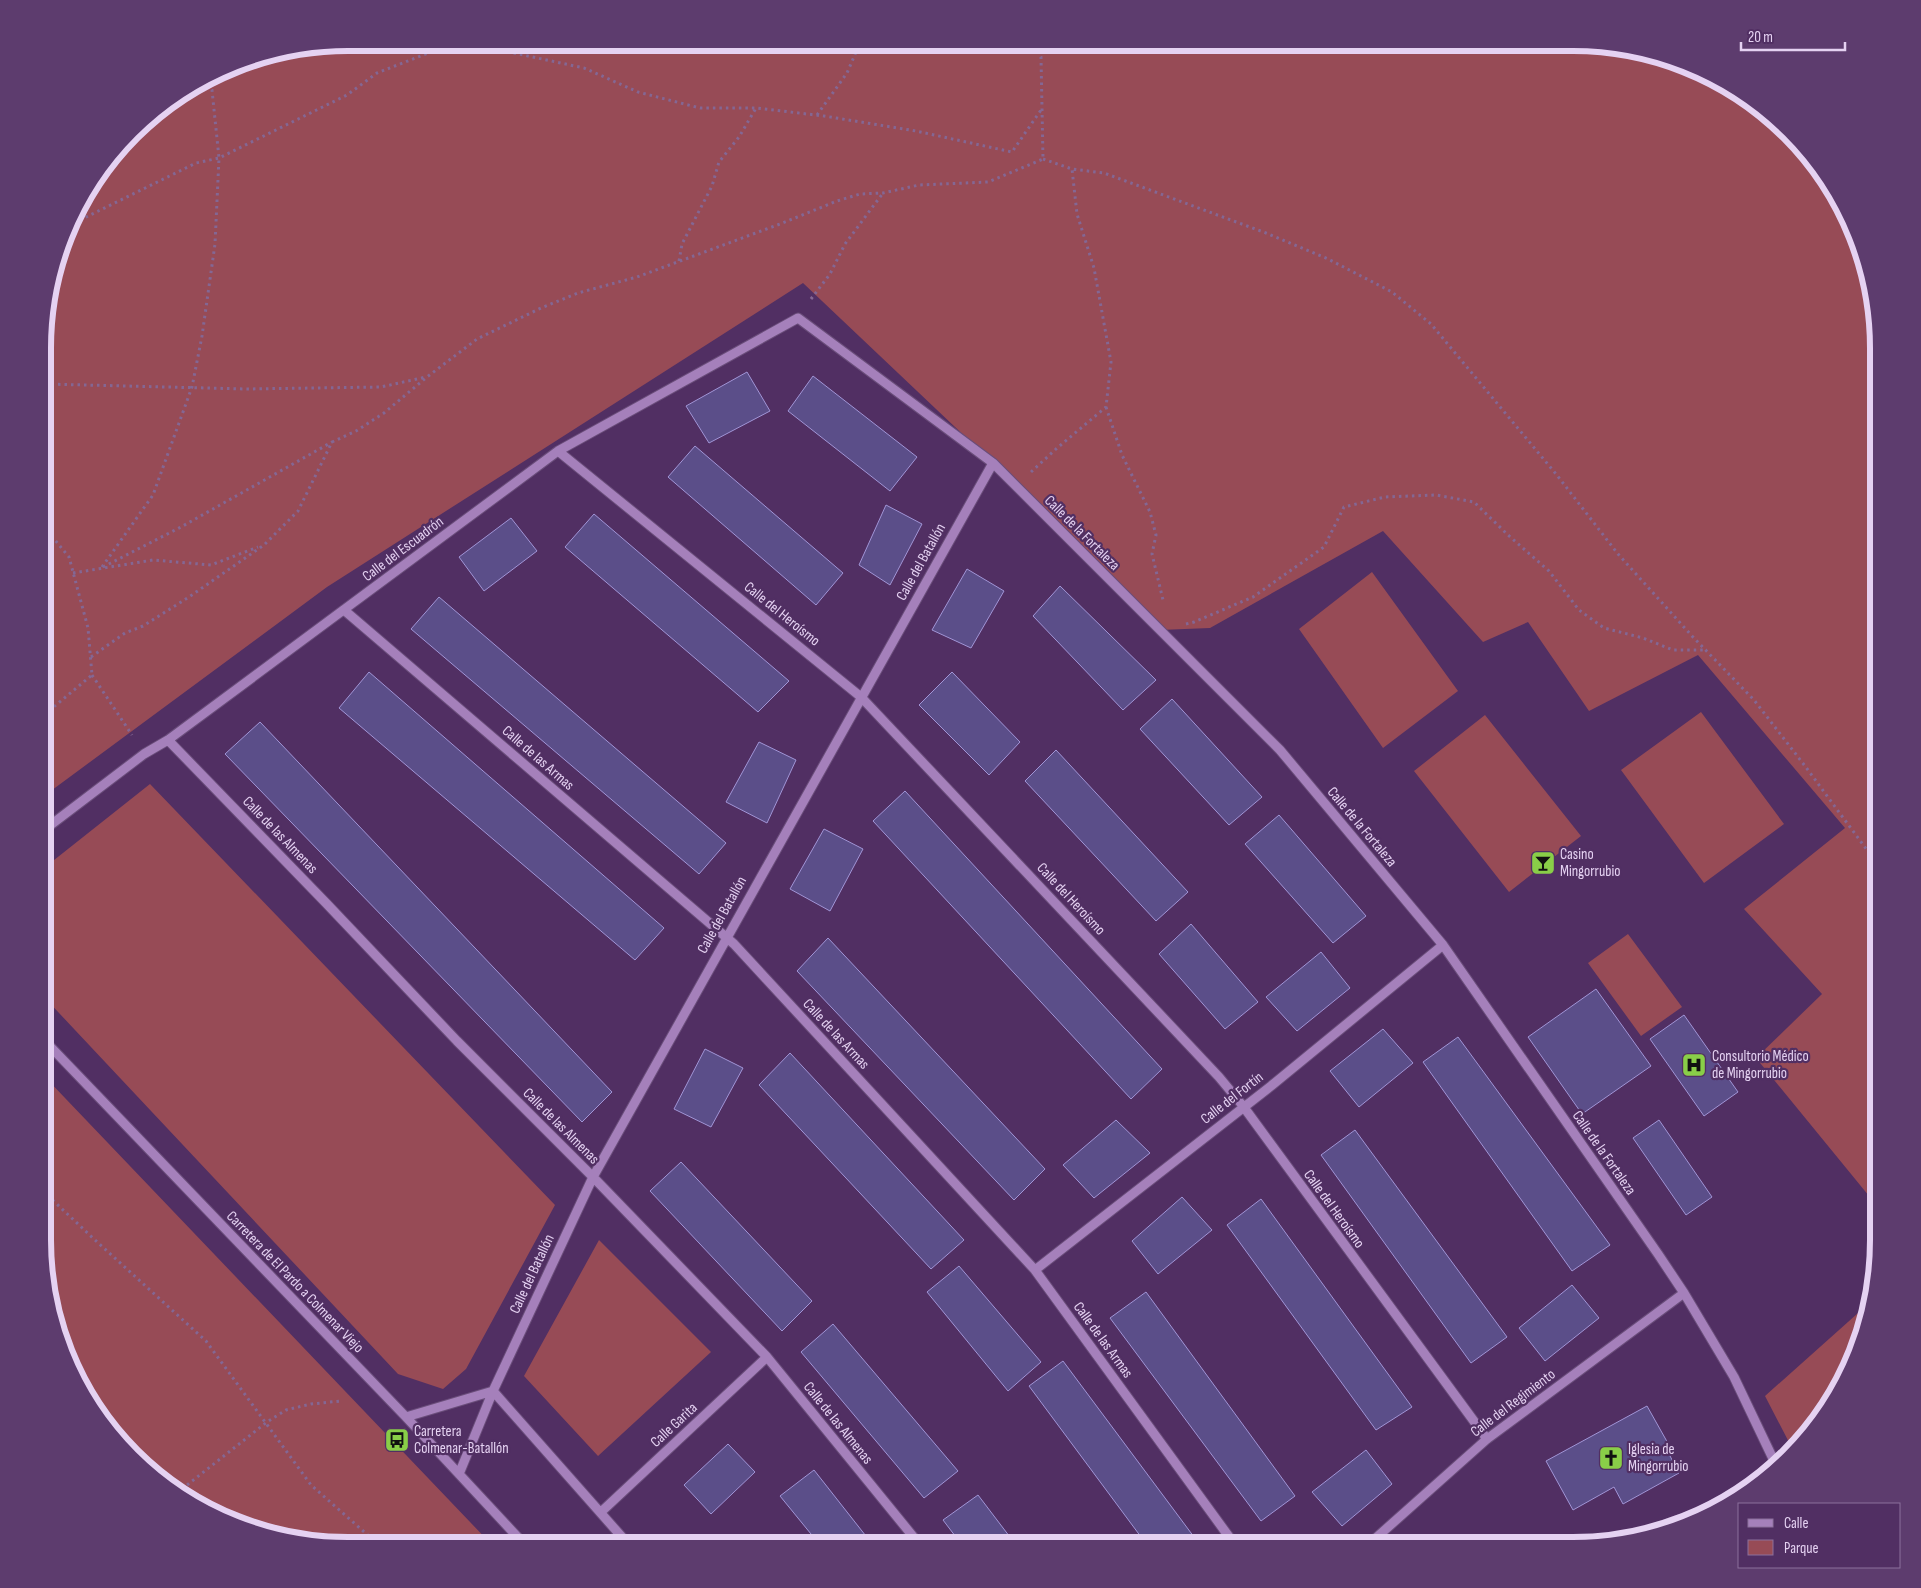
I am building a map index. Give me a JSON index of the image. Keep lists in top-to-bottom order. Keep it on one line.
{"streets":{"street":["Calle de la Fortaleza","Calle del Escuadrón","Calle del Batallón","Calle del Heroísmo","Calle de las Armas","Calle de las Almenas","Calle del Fortín","Carretera de El Pardo a Colmenar Viejo","Calle del Regimiento","Calle Garita"]},"crossings":[["Calle de la Fortaleza","Calle del Escuadrón"],["Calle de la Fortaleza","Calle del Batallón"],["Calle de la Fortaleza","Calle del Fortín"],["Calle de la Fortaleza","Calle del Regimiento"],["Calle del Escuadrón","Calle del Heroísmo"],["Calle del Escuadrón","Calle de las Armas"],["Calle del Escuadrón","Calle de las Almenas"],["Calle del Batallón","Calle del Heroísmo"],["Calle del Batallón","Calle de las Armas"],["Calle del Batallón","Calle de las Almenas"],["Calle del Batallón","Carretera de El Pardo a Colmenar Viejo"],["Calle del Heroísmo","Calle del Fortín"],["Calle del Heroísmo","Calle del Regimiento"],["Calle de las Armas","Calle del Fortín"],["Calle de las Almenas","Calle Garita"]],"places":{"bar":["Casino Mingorrubio"],"hospital":["Consultorio Médico de Mingorrubio"],"bus stop":["Carretera Colmenar-Batallón"],"church":["Iglesia de Mingorrubio"]},"legend":["Calle","Parque"],"scale_bar":"20 m"}
